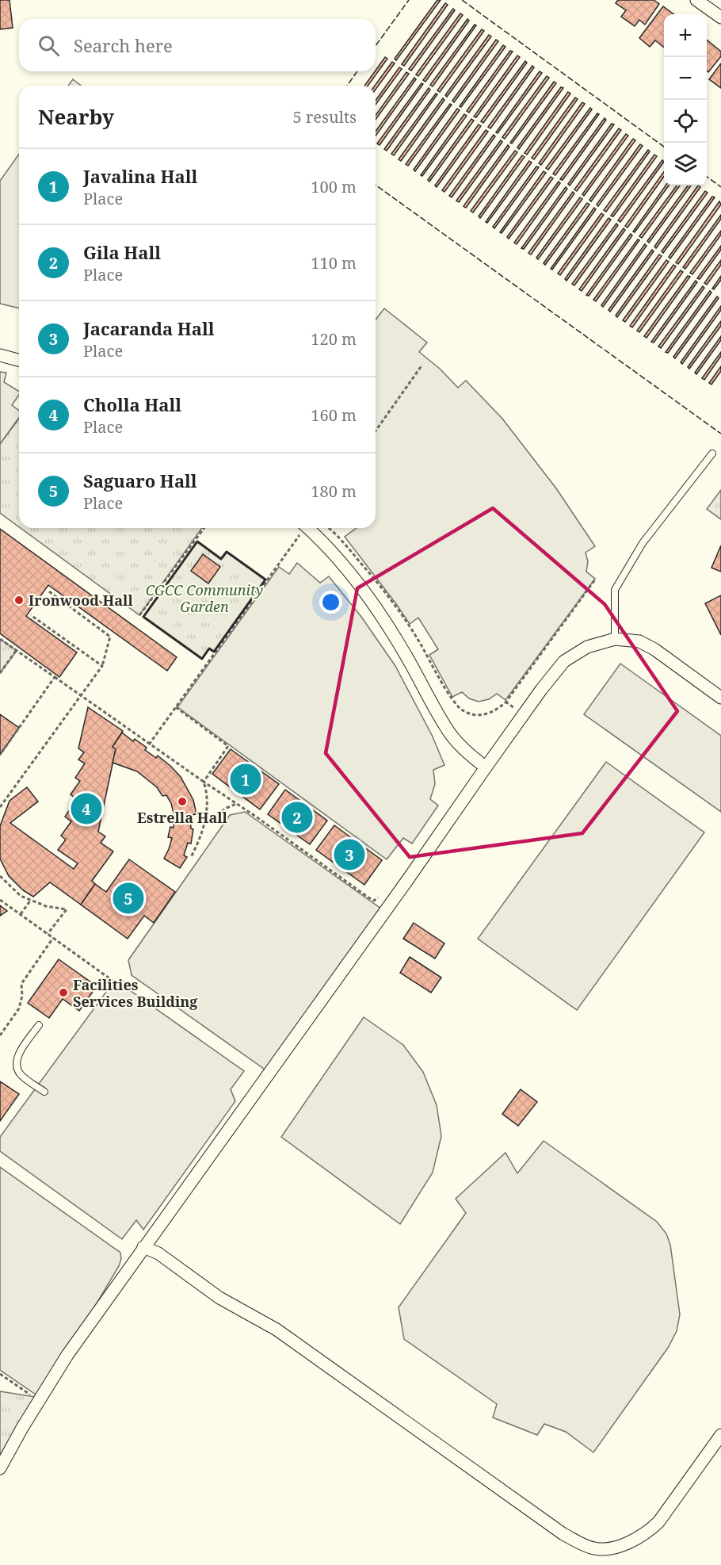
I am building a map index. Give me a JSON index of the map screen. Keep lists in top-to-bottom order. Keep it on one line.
{"parks":["CGCC Community Garden"],"places":["Ironwood Hall","Estrella Hall","Facilities Services Building"],"page":{"map_buttons":["+","−"],"search":"Search here","heading":["Nearby","5 results"],"list":[{"mark":"1","name":"Javalina Hall","note":"Place","value":"100 m"},{"mark":"2","name":"Gila Hall","note":"Place","value":"110 m"},{"mark":"3","name":"Jacaranda Hall","note":"Place","value":"120 m"},{"mark":"4","name":"Cholla Hall","note":"Place","value":"160 m"},{"mark":"5","name":"Saguaro Hall","note":"Place","value":"180 m"}],"pins":["1","4","2","3","5"]}}
